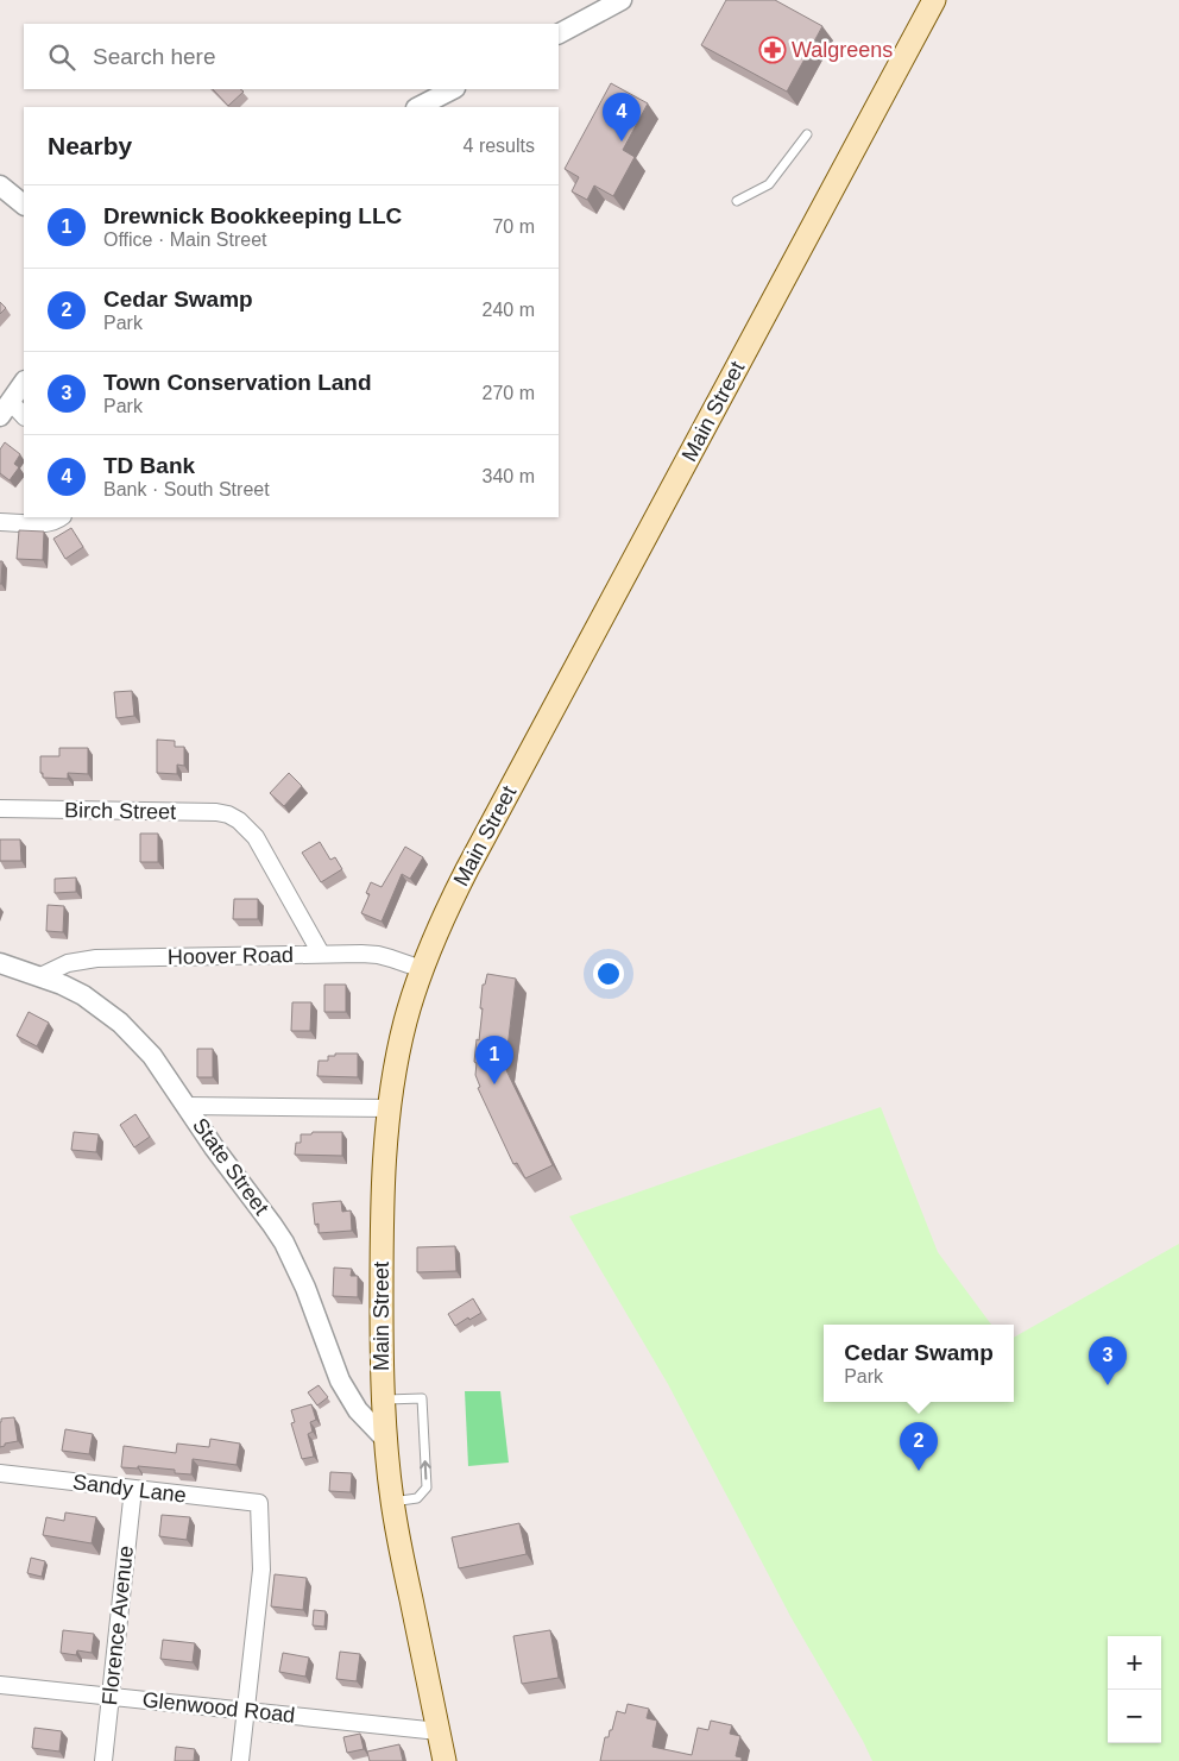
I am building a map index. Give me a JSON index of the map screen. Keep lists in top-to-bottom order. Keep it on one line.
{"streets":{"main road":["Main Street"],"street":["Birch Street","Hoover Road","State Street","Sandy Lane","Florence Avenue","Glenwood Road"]},"crossings":[["Main Street","Hoover Road"],["Main Street","State Street"],["Main Street","Glenwood Road"],["Birch Street","Hoover Road"],["Hoover Road","State Street"],["Sandy Lane","Florence Avenue"],["Sandy Lane","Glenwood Road"],["Florence Avenue","Glenwood Road"]],"places":{"pharmacy":["Walgreens"]},"page":{"search":"Search here","pins":["4","1","3","2"],"heading":["Nearby","4 results"],"list":[{"mark":"1","name":"Drewnick Bookkeeping LLC","note":"Office · Main Street","value":"70 m"},{"mark":"2","name":"Cedar Swamp","note":"Park","value":"240 m"},{"mark":"3","name":"Town Conservation Land","note":"Park","value":"270 m"},{"mark":"4","name":"TD Bank","note":"Bank · South Street","value":"340 m"}],"popup":["Cedar Swamp","Park"],"map_buttons":["+","−"]}}
